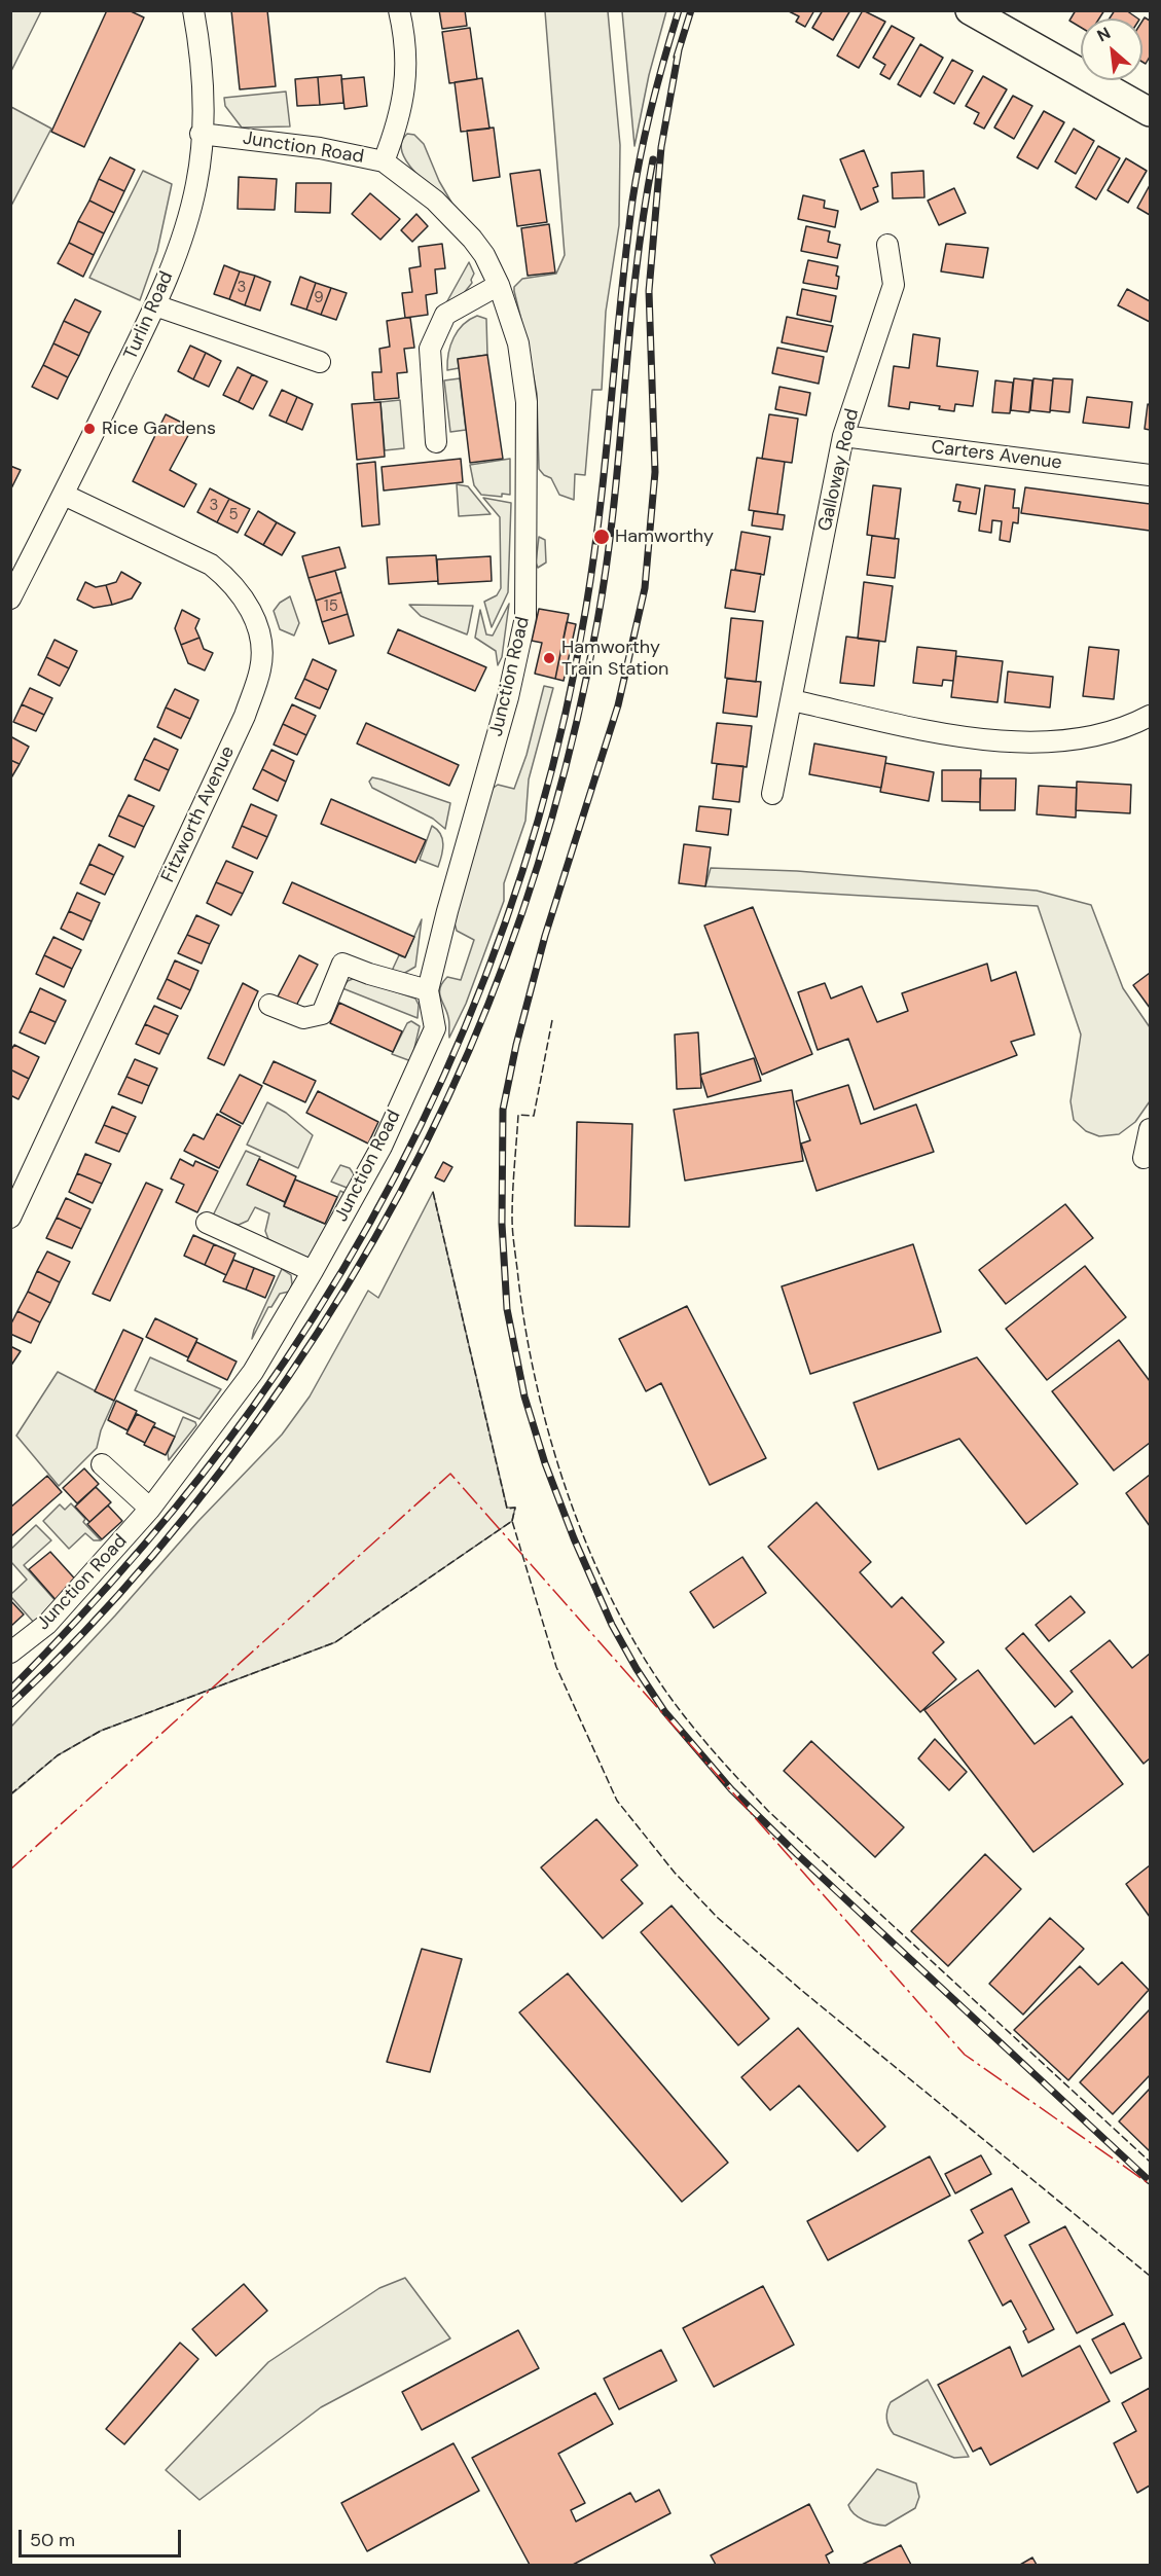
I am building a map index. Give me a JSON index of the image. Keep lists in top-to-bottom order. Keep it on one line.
{"streets":{"street":["Junction Road","Turlin Road","Carters Avenue","Galloway Road","Fitzworth Avenue"]},"crossings":[["Junction Road","Turlin Road"],["Turlin Road","Fitzworth Avenue"],["Carters Avenue","Galloway Road"]],"places":["Rice Gardens","Hamworthy","Hamworthy Train Station"],"house_numbers":["3","9","3","5","15"],"scale_bar":"50 m","north":"top left"}
